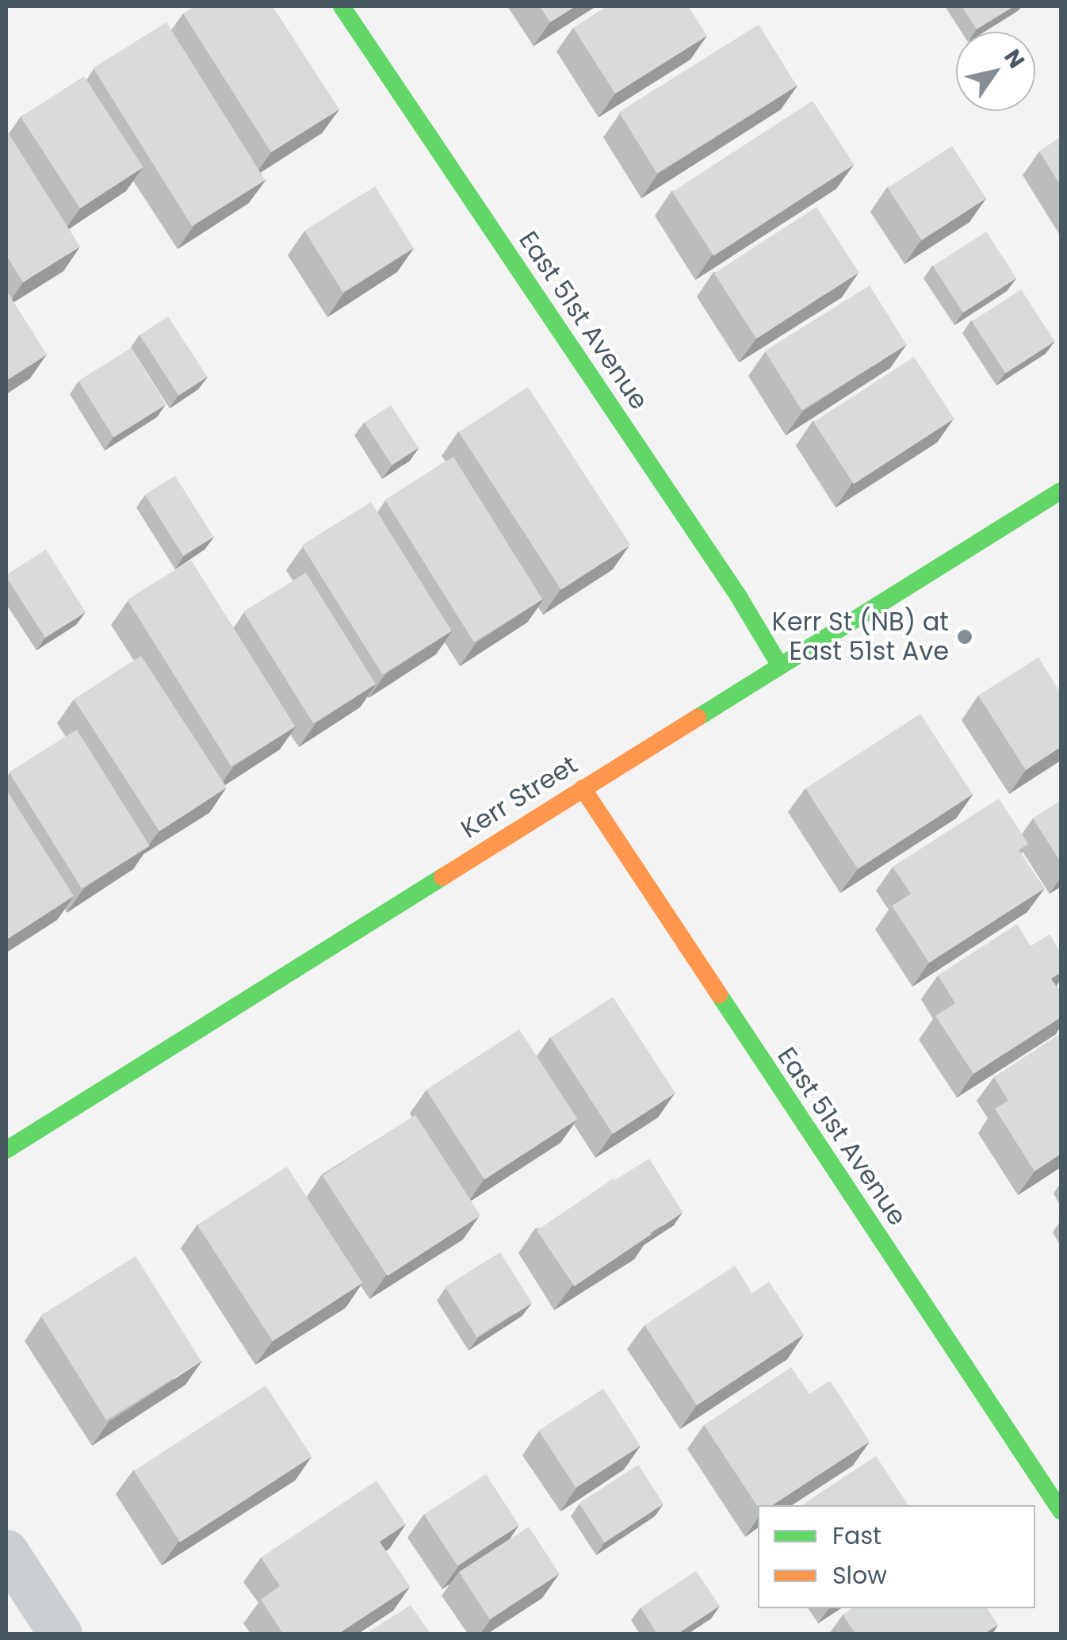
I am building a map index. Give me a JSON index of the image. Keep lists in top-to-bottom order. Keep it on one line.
{"streets":{"street":["East 51st Avenue","Kerr Street"]},"crossings":[["East 51st Avenue","Kerr Street"]],"places":["Kerr St (NB) at East 51st Ave"],"legend":["Fast","Slow"],"north":"top right"}
